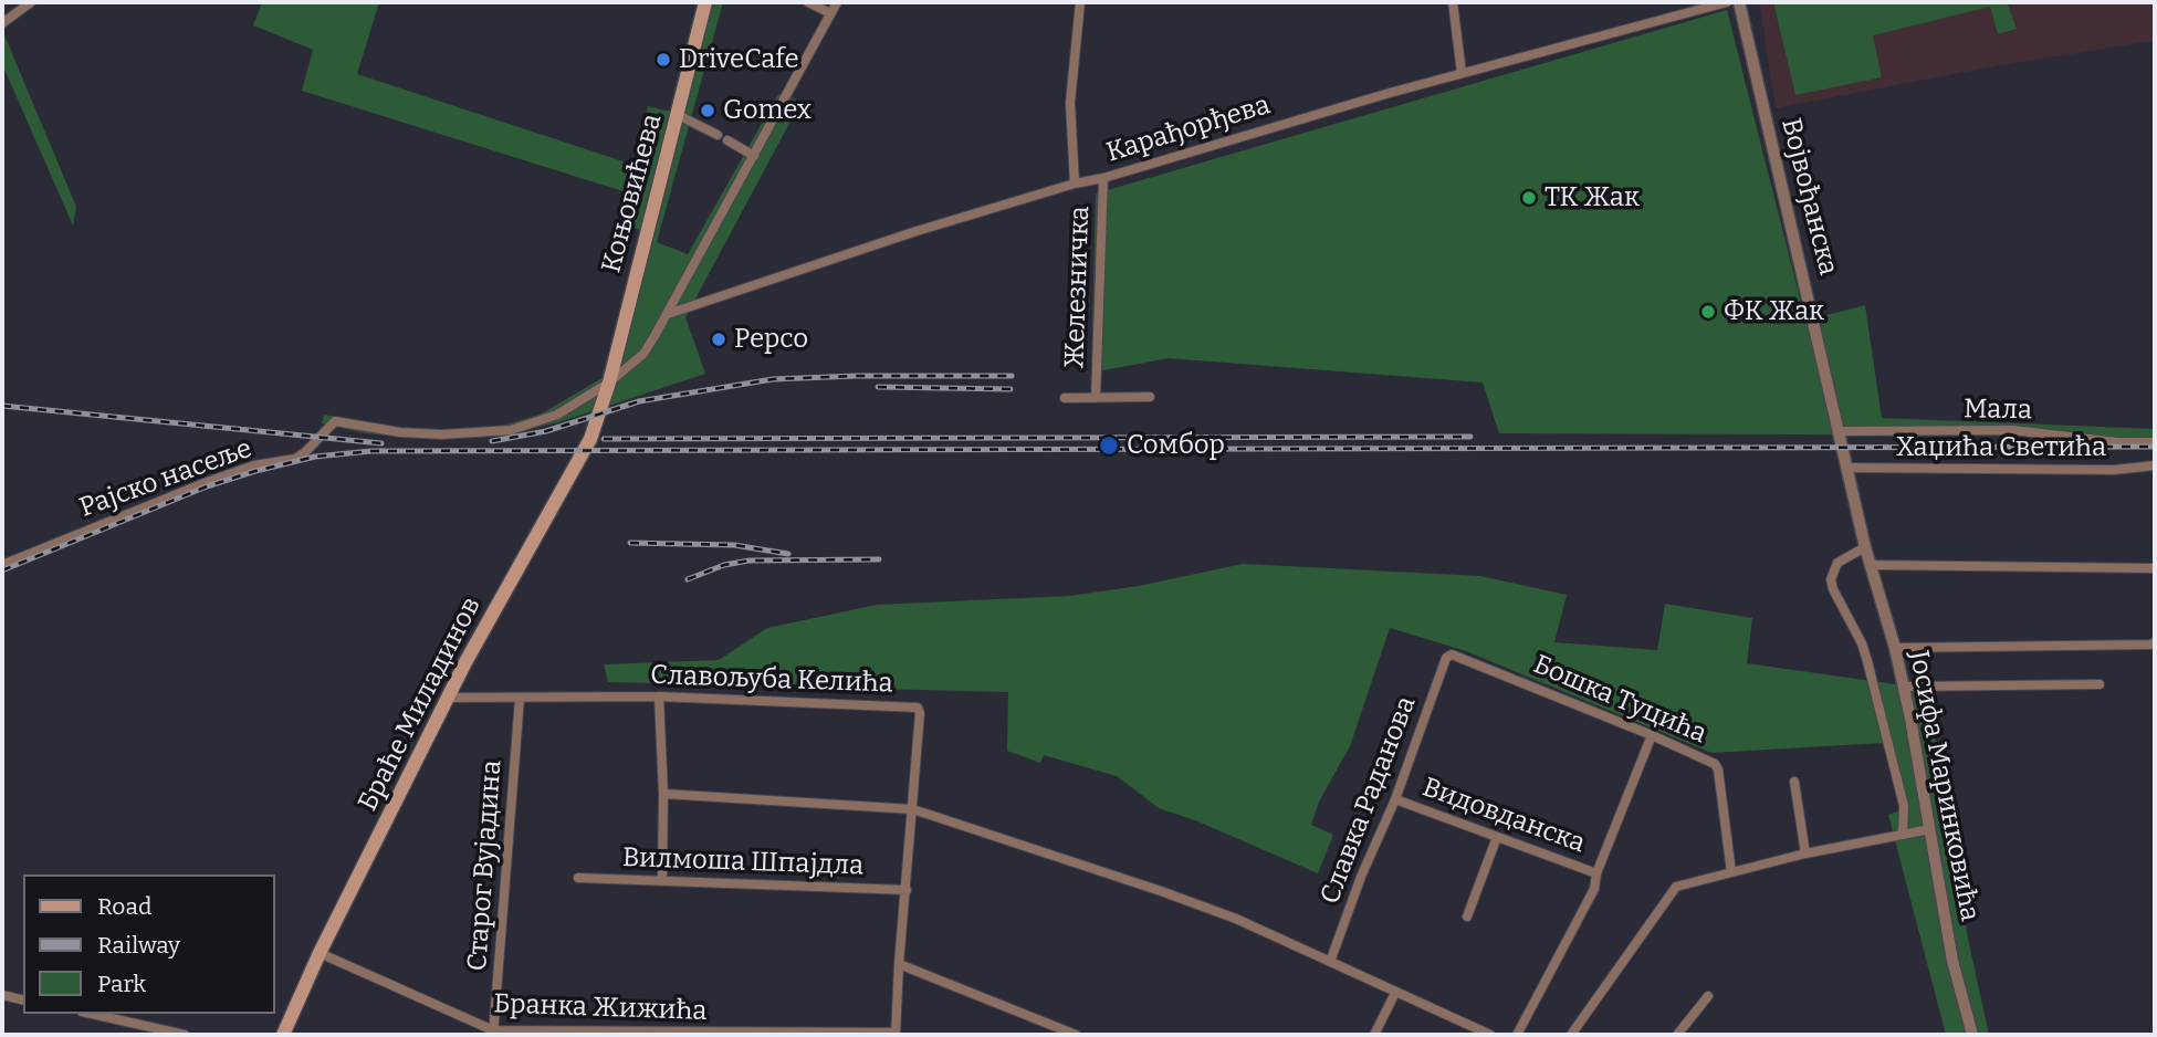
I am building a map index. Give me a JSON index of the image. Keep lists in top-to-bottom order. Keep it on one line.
{"streets":{"main road":["Коњовићева","Браће Миладинов"],"street":["Карађорђева","Војвођанска","Железничка","Мала","Хаџића Светића","Рајско насеље","Славољуба Келића","Бошка Туцића","Јосифа Маринковића","Славка Раданова","Видовданска","Вилмоша Шпајдла","Старог Вујадина","Бранка Жижића"]},"crossings":[["Карађорђева","Железничка"],["Коњовићева","Рајско насеље"],["Коњовићева","Браће Миладинов"],["Војвођанска","Мала"],["Војвођанска","Јосифа Маринковића"],["Хаџића Светића","Јосифа Маринковића"],["Славољуба Келића","Браће Миладинов"],["Славољуба Келића","Старог Вујадина"],["Бошка Туцића","Славка Раданова"],["Браће Миладинов","Бранка Жижића"],["Славка Раданова","Видовданска"],["Старог Вујадина","Бранка Жижића"]],"places":["DriveCafe","Gomex","ТК Жак","ФК Жак","Pepco","Сомбор"],"legend":["Road","Railway","Park"]}
